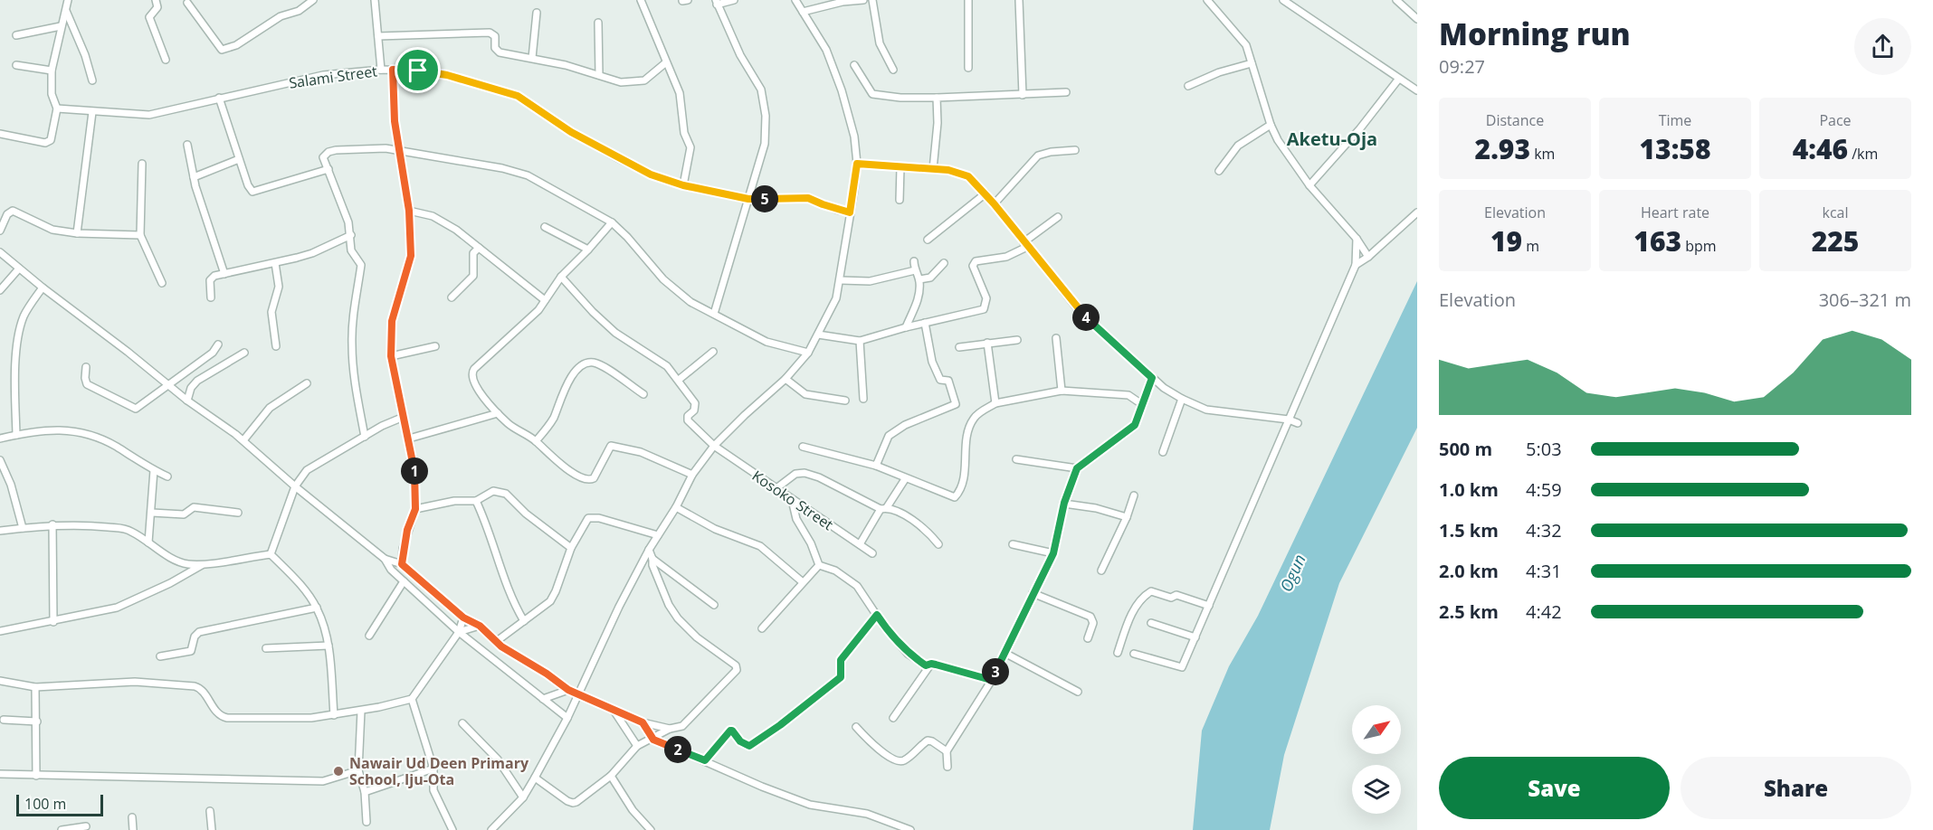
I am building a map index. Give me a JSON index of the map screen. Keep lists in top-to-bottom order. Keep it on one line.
{"streets":{"street":["Salami Street","Kosoko Street"]},"districts":["Aketu-Oja"],"water":["Ogun"],"places":["Nawair Ud Deen Primary School, Iju-Ota"],"scale_bar":"100 m","north":"top right","page":{"heading":["Morning run","09:27"],"stats":[["Distance","2.93 km"],["Time","13:58"],["Pace","4:46 /km"],["Elevation","19 m"],["Heart rate","163 bpm"],["kcal","225"]],"pins":["5","4","1","3","2"],"chart":["Elevation","306–321 m"],"list":[{"name":"500 m","note":"5:03"},{"name":"1.0 km","note":"4:59"},{"name":"1.5 km","note":"4:32"},{"name":"2.0 km","note":"4:31"},{"name":"2.5 km","note":"4:42"}],"buttons":["Save","Share"],"scale":"100 m"}}
